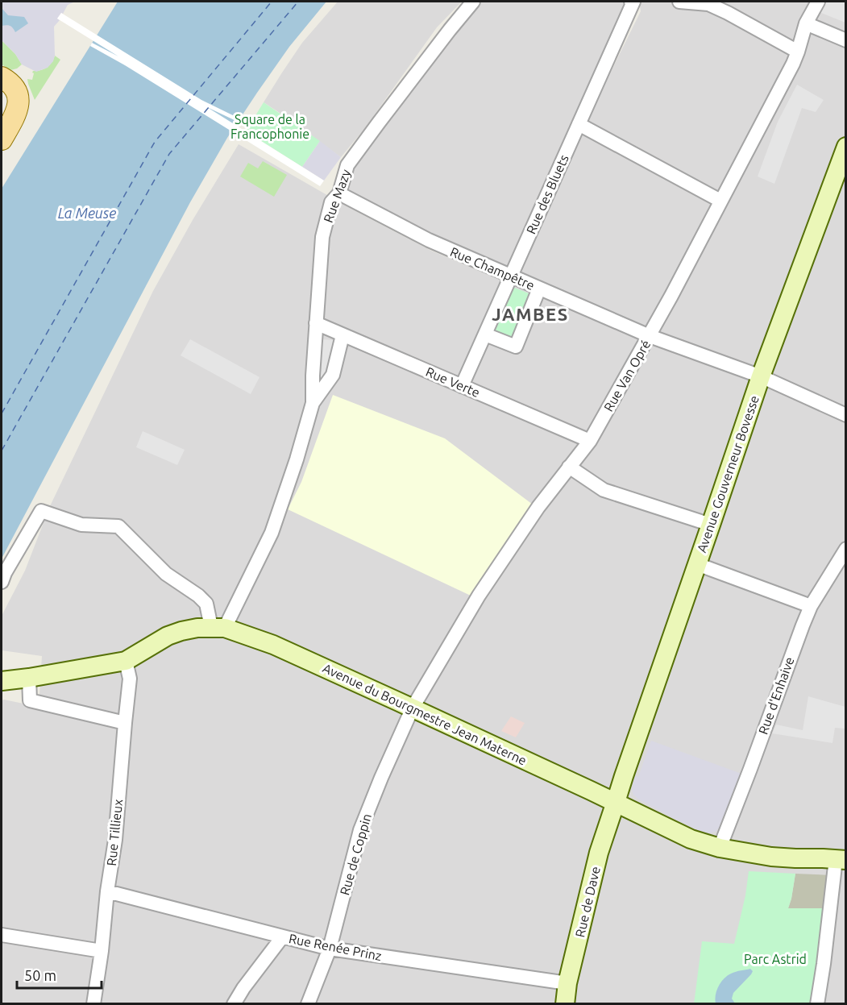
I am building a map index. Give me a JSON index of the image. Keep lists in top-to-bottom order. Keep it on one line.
{"streets":{"main road":["Avenue Gouverneur Bovesse","Avenue du Bourgmestre Jean Materne","Rue de Dave"],"street":["Rue des Bluets","Rue Mazy","Rue Champêtre","Rue Van Opré","Rue Verte","Rue d'Enhaive","Rue Tillieux","Rue de Coppin","Rue Renée Prinz"]},"crossings":[["Rue des Bluets","Rue Champêtre"],["Rue des Bluets","Rue Verte"],["Rue Mazy","Rue Champêtre"],["Rue Mazy","Rue Verte"],["Rue Mazy","Avenue du Bourgmestre Jean Materne"],["Rue Champêtre","Rue Van Opré"],["Rue Champêtre","Avenue Gouverneur Bovesse"],["Rue Van Opré","Rue Verte"],["Rue Van Opré","Avenue du Bourgmestre Jean Materne"],["Rue Van Opré","Rue de Coppin"],["Avenue Gouverneur Bovesse","Avenue du Bourgmestre Jean Materne"],["Avenue Gouverneur Bovesse","Rue de Dave"],["Rue d'Enhaive","Avenue du Bourgmestre Jean Materne"],["Avenue du Bourgmestre Jean Materne","Rue Tillieux"],["Avenue du Bourgmestre Jean Materne","Rue de Coppin"],["Avenue du Bourgmestre Jean Materne","Rue de Dave"],["Rue Tillieux","Rue Renée Prinz"],["Rue de Coppin","Rue Renée Prinz"],["Rue de Dave","Rue Renée Prinz"]],"districts":["JAMBES"],"water":["La Meuse"],"parks":["Square de la Francophonie","Parc Astrid"],"scale_bar":"50 m"}
